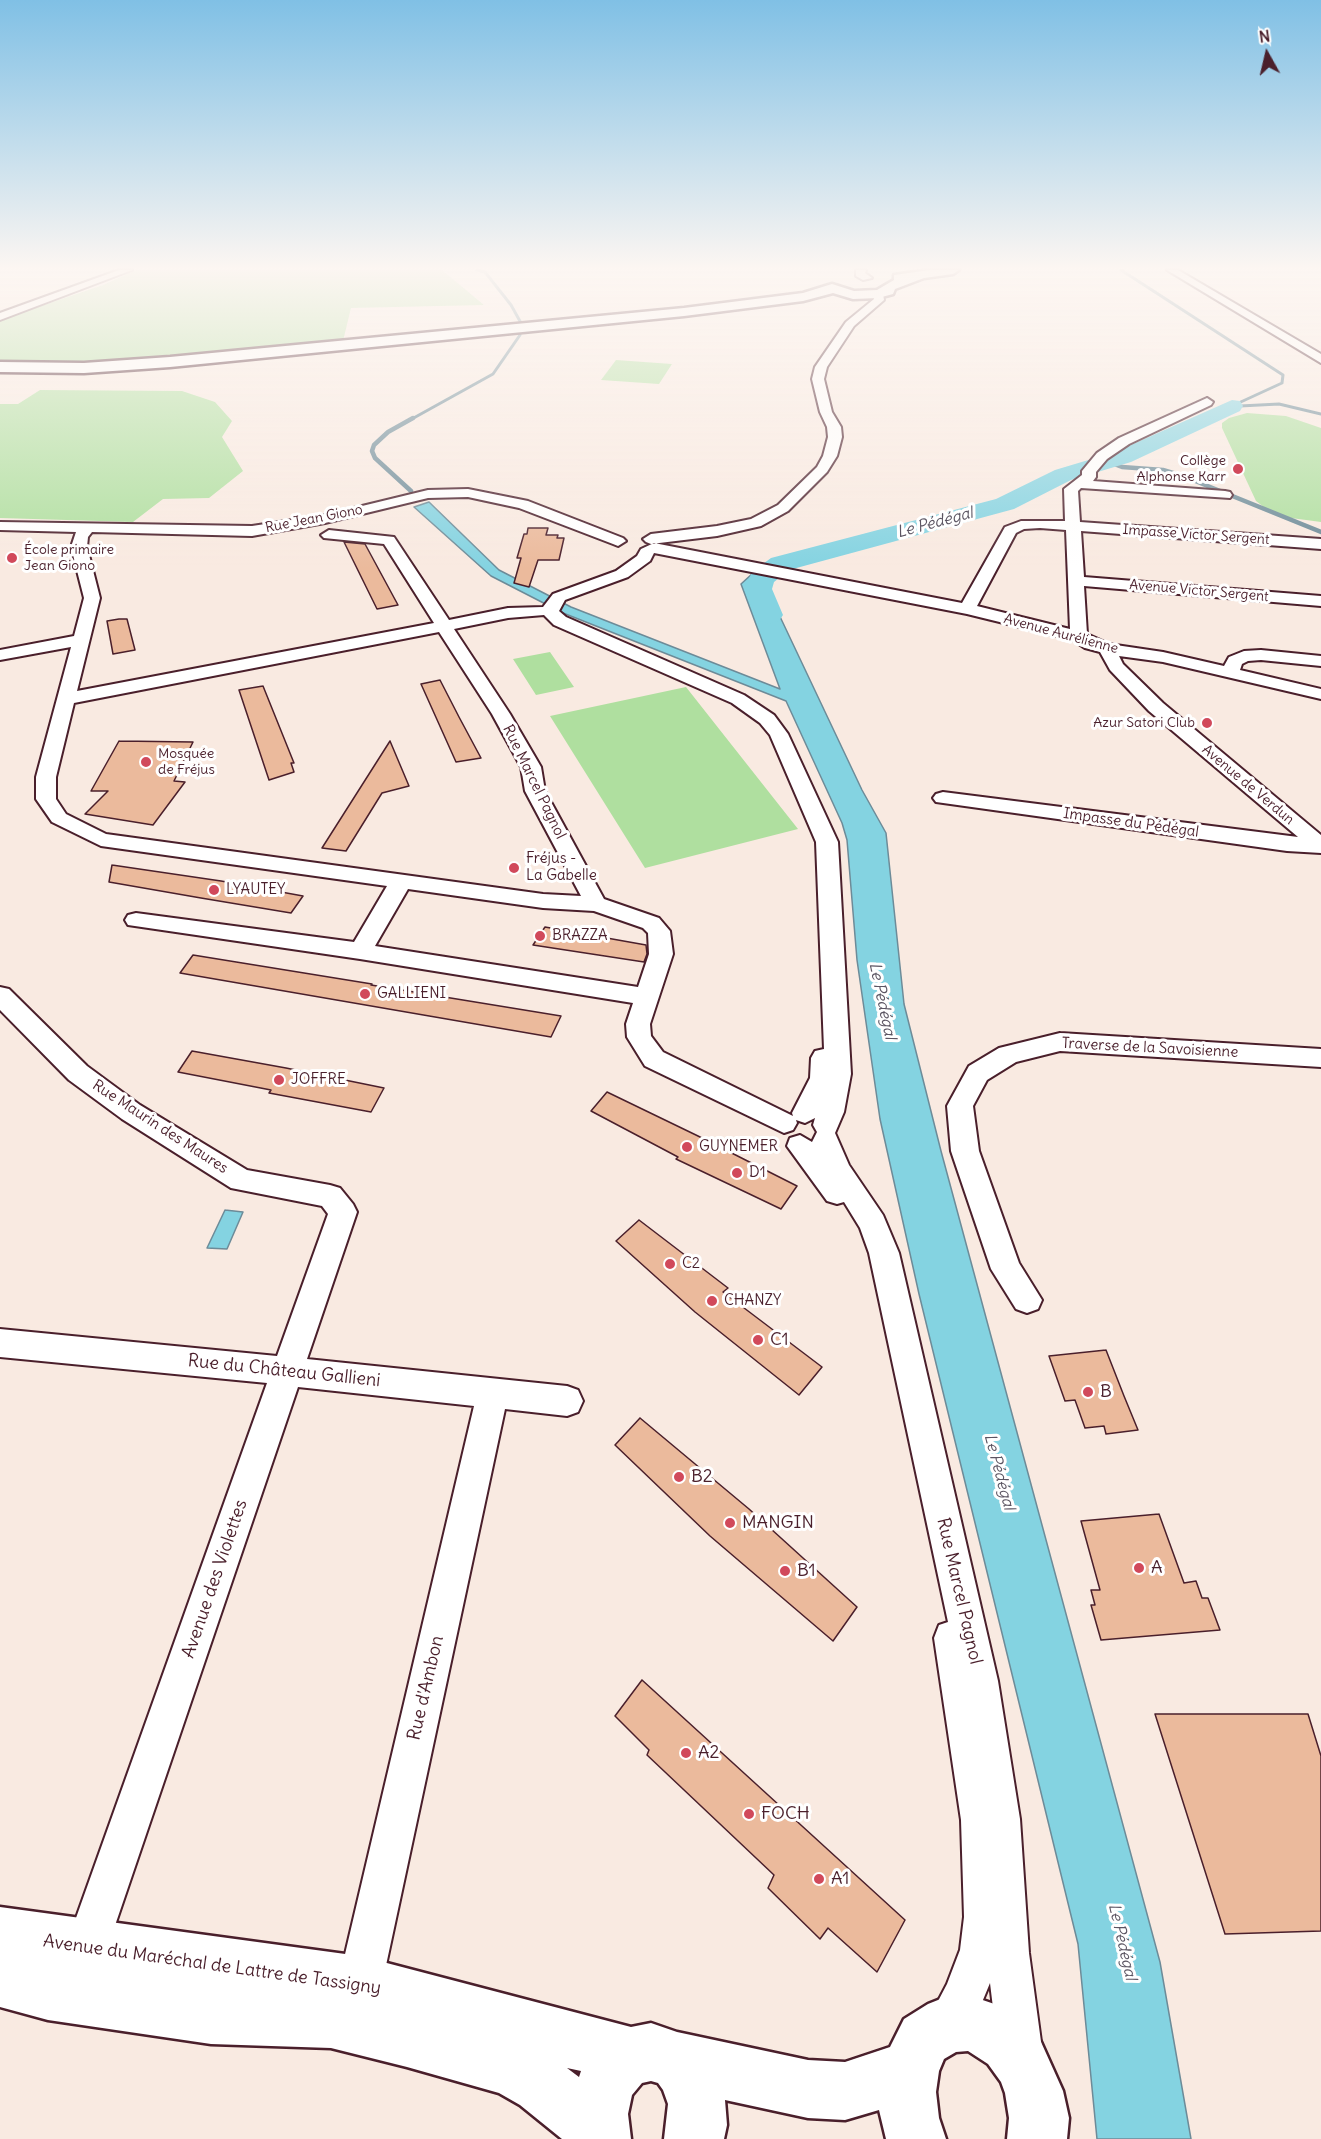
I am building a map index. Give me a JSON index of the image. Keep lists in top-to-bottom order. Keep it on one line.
{"streets":{"main road":["Avenue du Maréchal de Lattre de Tassigny"],"street":["Rue Jean Giono","Impasse Victor Sergent","Avenue Victor Sergent","Avenue Aurélienne","Rue Marcel Pagnol","Avenue de Verdun","Impasse du Pédégal","Traverse de la Savoisienne","Rue Maurin des Maures","Rue du Château Gallieni","Avenue des Violettes","Rue d'Ambon"]},"crossings":[["Rue Jean Giono","Avenue Aurélienne"],["Impasse Victor Sergent","Avenue Aurélienne"],["Avenue Aurélienne","Avenue de Verdun"],["Avenue de Verdun","Impasse du Pédégal"],["Rue Maurin des Maures","Avenue des Violettes"],["Rue du Château Gallieni","Avenue des Violettes"],["Rue du Château Gallieni","Rue d'Ambon"],["Avenue des Violettes","Avenue du Maréchal de Lattre de Tassigny"],["Rue d'Ambon","Avenue du Maréchal de Lattre de Tassigny"]],"water":["Le Pédégal"],"places":["Collège Alphonse Karr","École primaire Jean Giono","Azur Satori Club","Mosquée de Fréjus","Fréjus - La Gabelle","LYAUTEY","BRAZZA","GALLIENI","JOFFRE","GUYNEMER","D1","C2","CHANZY","C1","B","B2","MANGIN","A","B1","A2","FOCH","A1"],"north":"top"}
